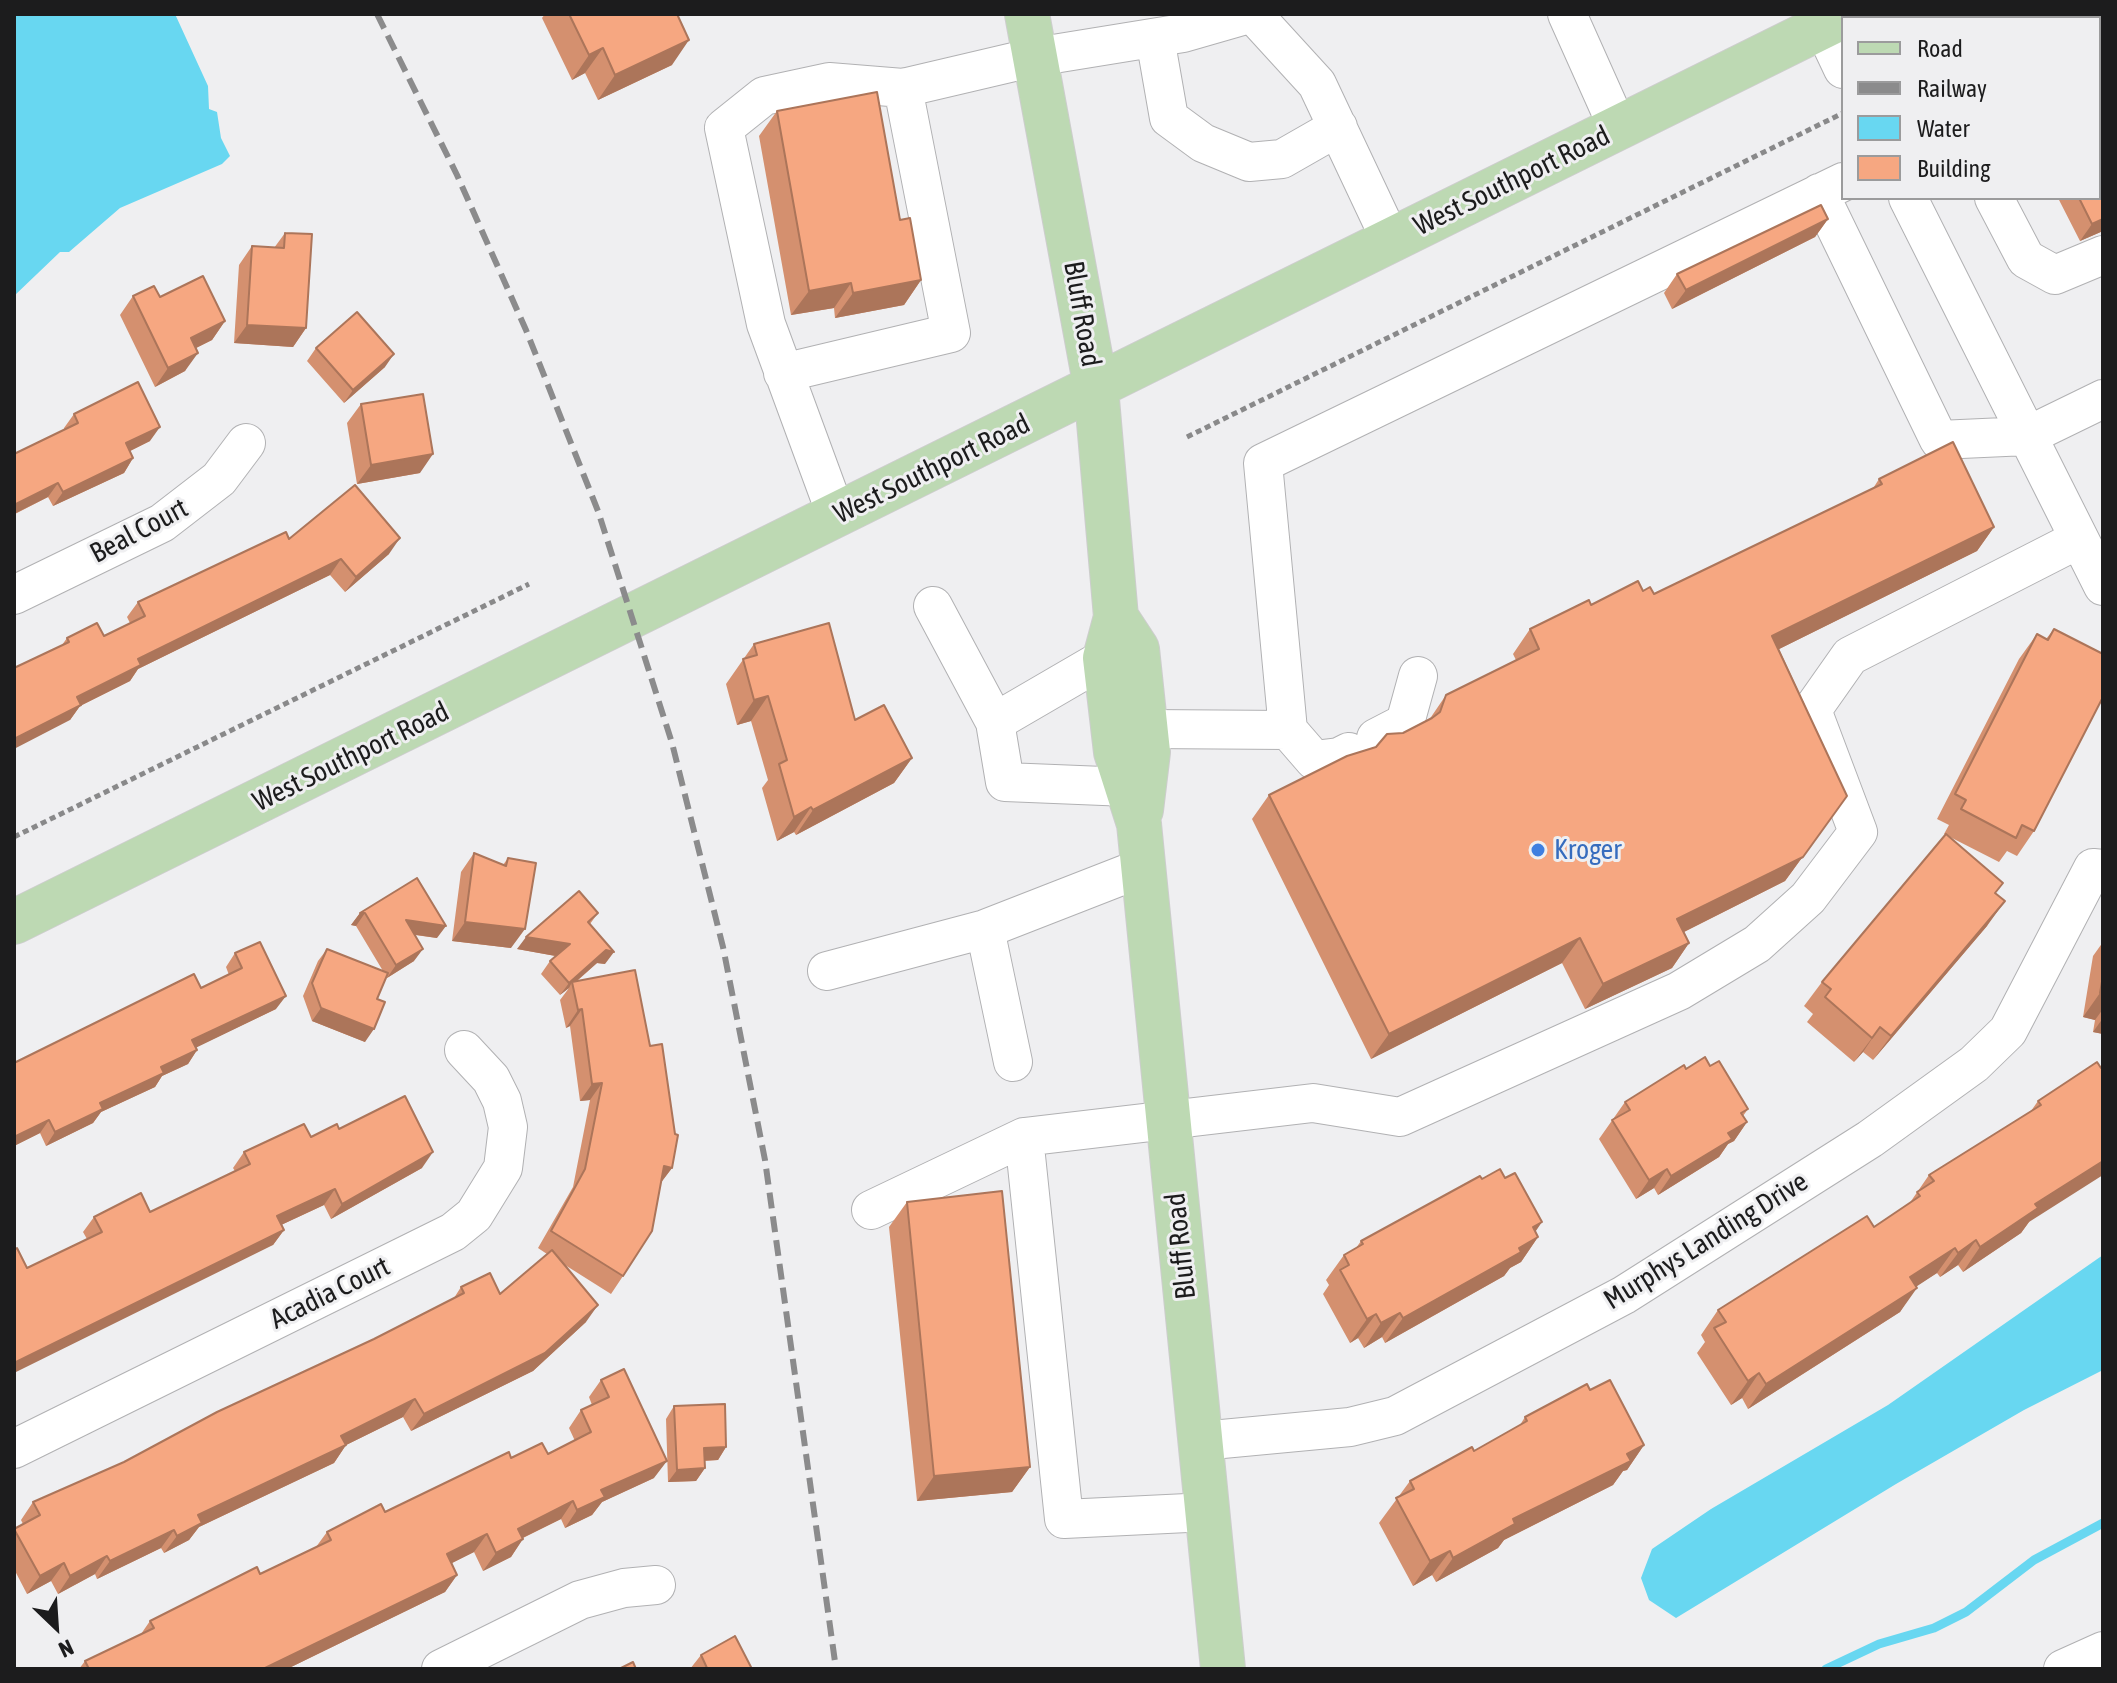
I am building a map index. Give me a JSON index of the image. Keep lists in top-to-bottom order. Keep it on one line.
{"streets":{"main road":["West Southport Road","Bluff Road"],"street":["Beal Court","Murphys Landing Drive","Acadia Court"]},"crossings":[["West Southport Road","Bluff Road"],["Bluff Road","Murphys Landing Drive"]],"places":["Kroger"],"legend":["Road","Railway","Water","Building"],"north":"bottom right"}
